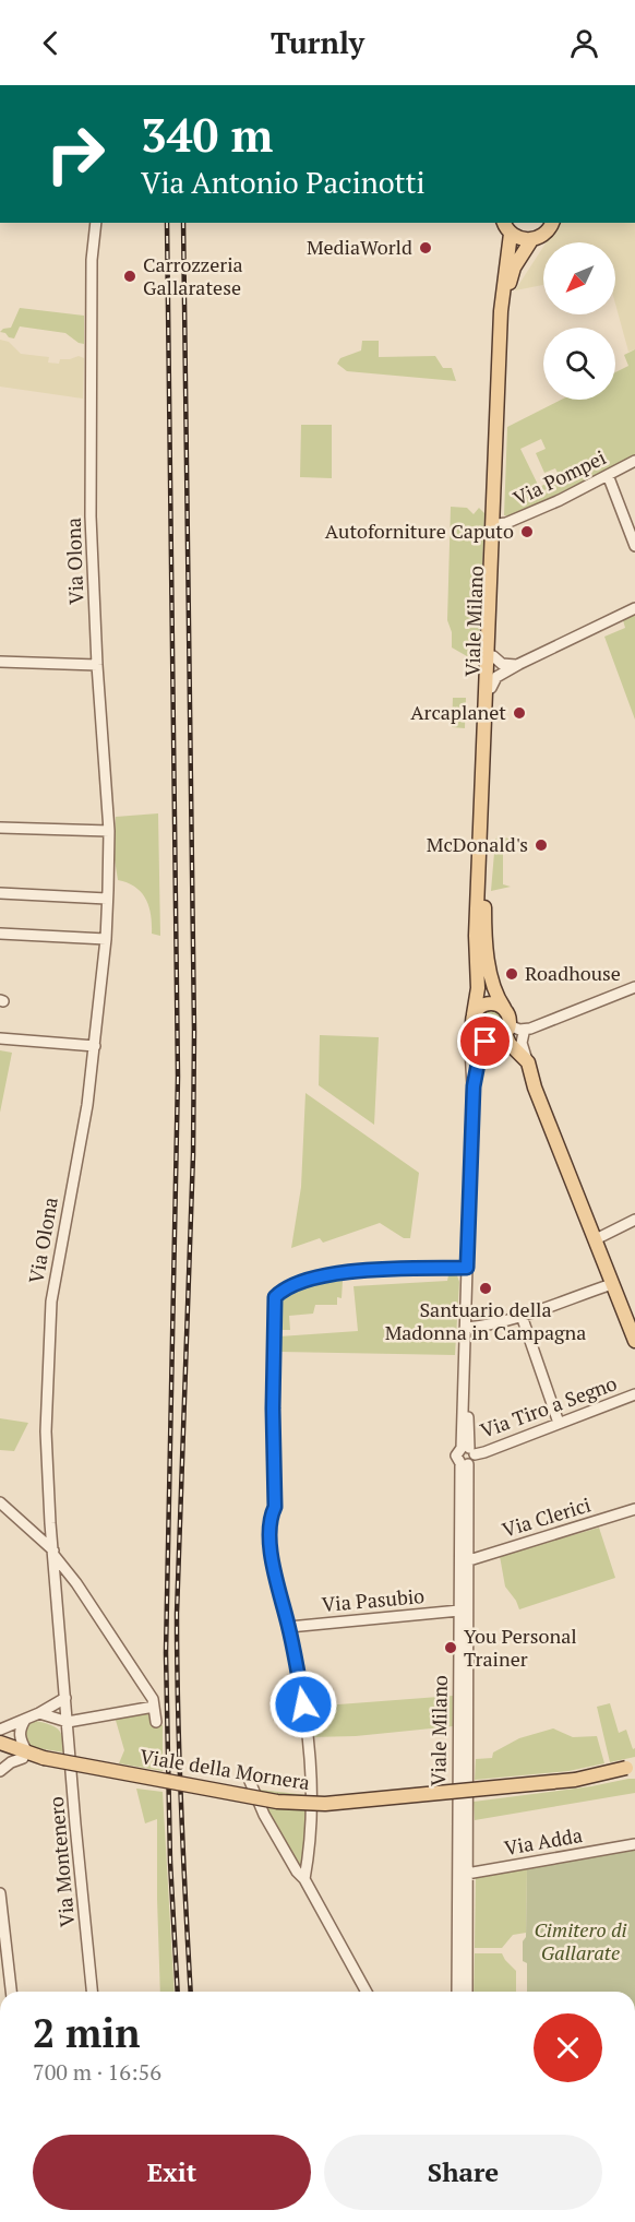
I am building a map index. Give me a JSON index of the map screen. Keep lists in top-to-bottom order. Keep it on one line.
{"streets":{"main road":["Viale Milano","Viale della Mornera"],"street":["Via Pompei","Via Olona","Via Tiro a Segno","Via Clerici","Via Pasubio","Via Adda","Via Montenero"]},"crossings":[["Via Pompei","Viale Milano"],["Via Olona","Via Montenero"],["Viale Milano","Via Clerici"],["Viale Milano","Via Pasubio"],["Viale Milano","Via Adda"]],"parks":["Cimitero di Gallarate"],"places":["MediaWorld","Carrozzeria Gallaratese","Autoforniture Caputo","Arcaplanet","McDonald's","Roadhouse","Santuario della Madonna in Campagna","You Personal Trainer"],"north":"bottom left","page":{"header":"Turnly","turn":["340 m","Via Antonio Pacinotti"],"heading":["2 min","700 m · 16:56"],"buttons":["Exit","Share"]}}
